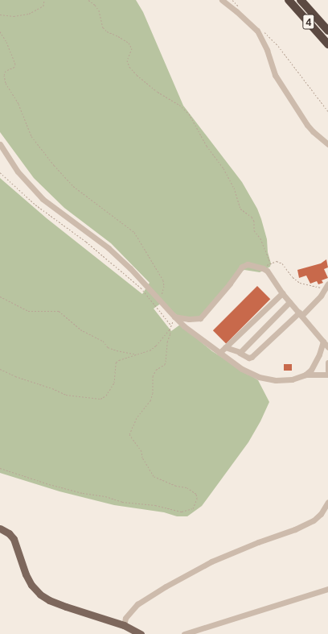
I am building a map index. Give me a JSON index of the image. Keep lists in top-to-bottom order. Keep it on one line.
{"streets":{"highway":["4"]}}
